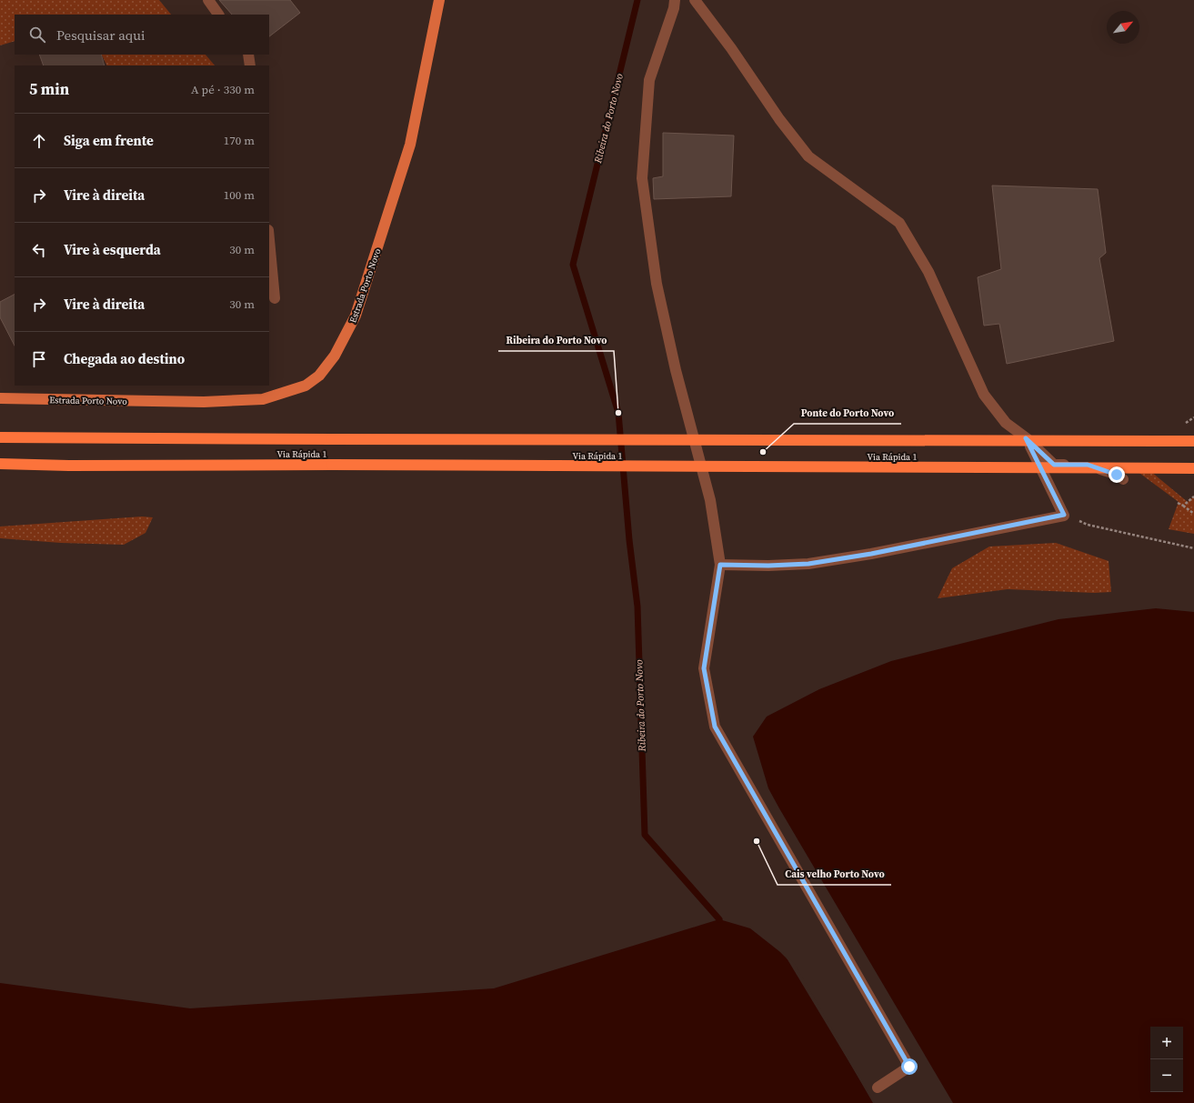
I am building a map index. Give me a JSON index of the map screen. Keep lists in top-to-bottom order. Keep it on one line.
{"streets":{"highway":["Via Rápida 1"],"main road":["Estrada Porto Novo"]},"water":["Ribeira do Porto Novo"],"places":["Ribeira do Porto Novo","Ponte do Porto Novo","Cais velho Porto Novo"],"north":"top right","page":{"search":"Pesquisar aqui","heading":["5 min","A pé · 330 m"],"list":[["Siga em frente","170 m"],["Vire à direita","100 m"],["Vire à esquerda","30 m"],["Vire à direita","30 m"],"Chegada ao destino"],"map_buttons":["+","−"]}}
